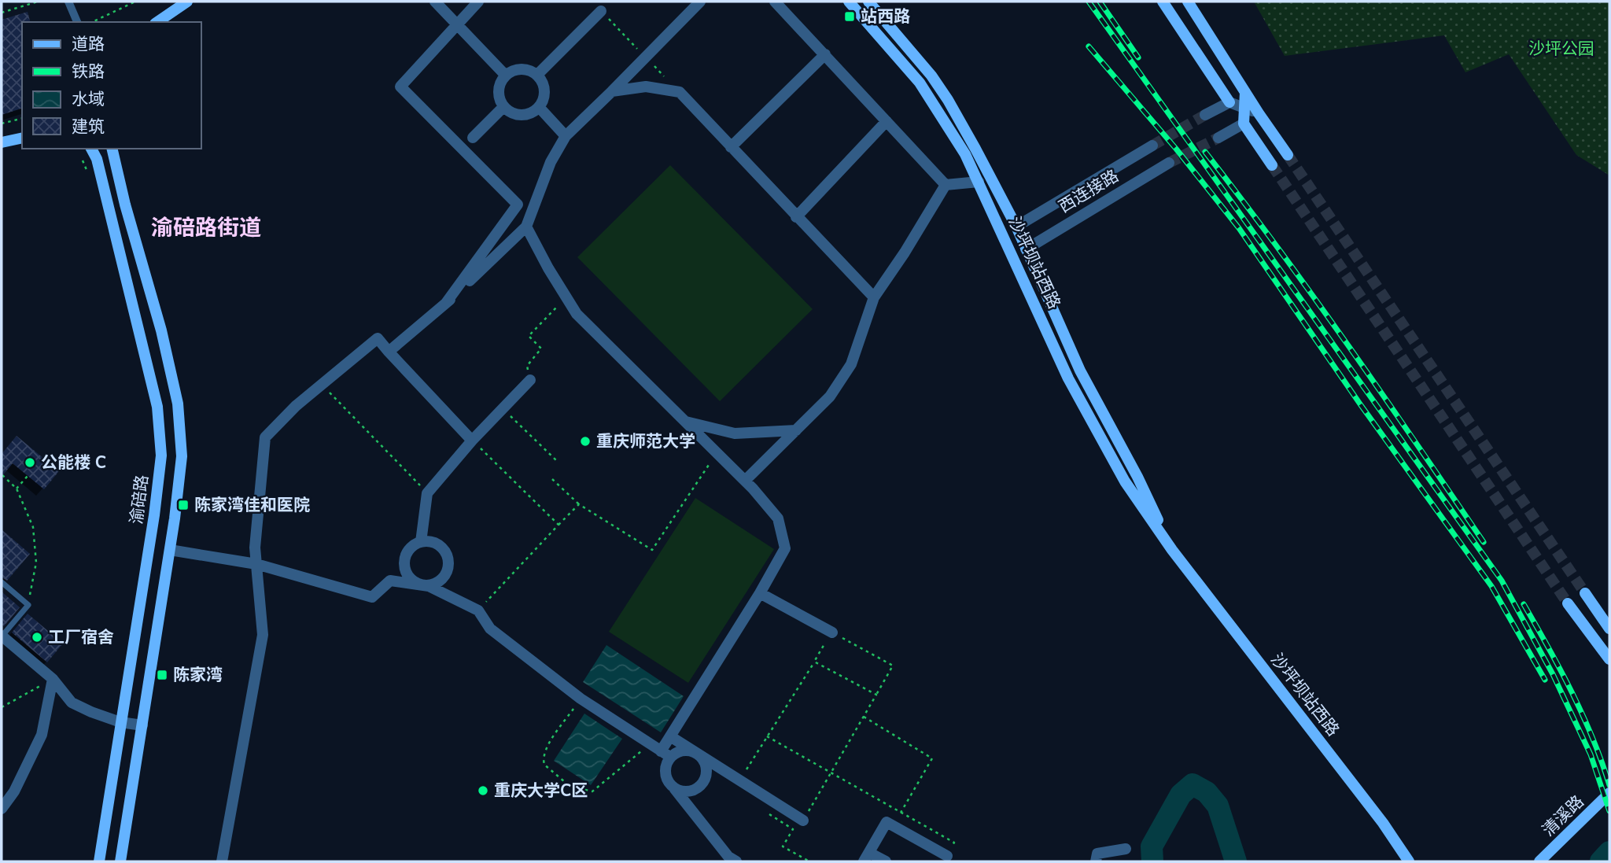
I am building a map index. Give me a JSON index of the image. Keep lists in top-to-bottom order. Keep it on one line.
{"streets":{"main road":["沙坪坝站西路","渝碚路","清溪路"],"street":["西连接路"]},"crossings":[["西连接路","沙坪坝站西路"]],"districts":["渝碚路街道"],"parks":["沙坪公园"],"places":{"transit":["站西路","陈家湾佳和医院","陈家湾"],"other":["重庆师范大学","公能楼 C","工厂宿舍","重庆大学C区"]},"legend":["道路","铁路","水域","建筑"]}
